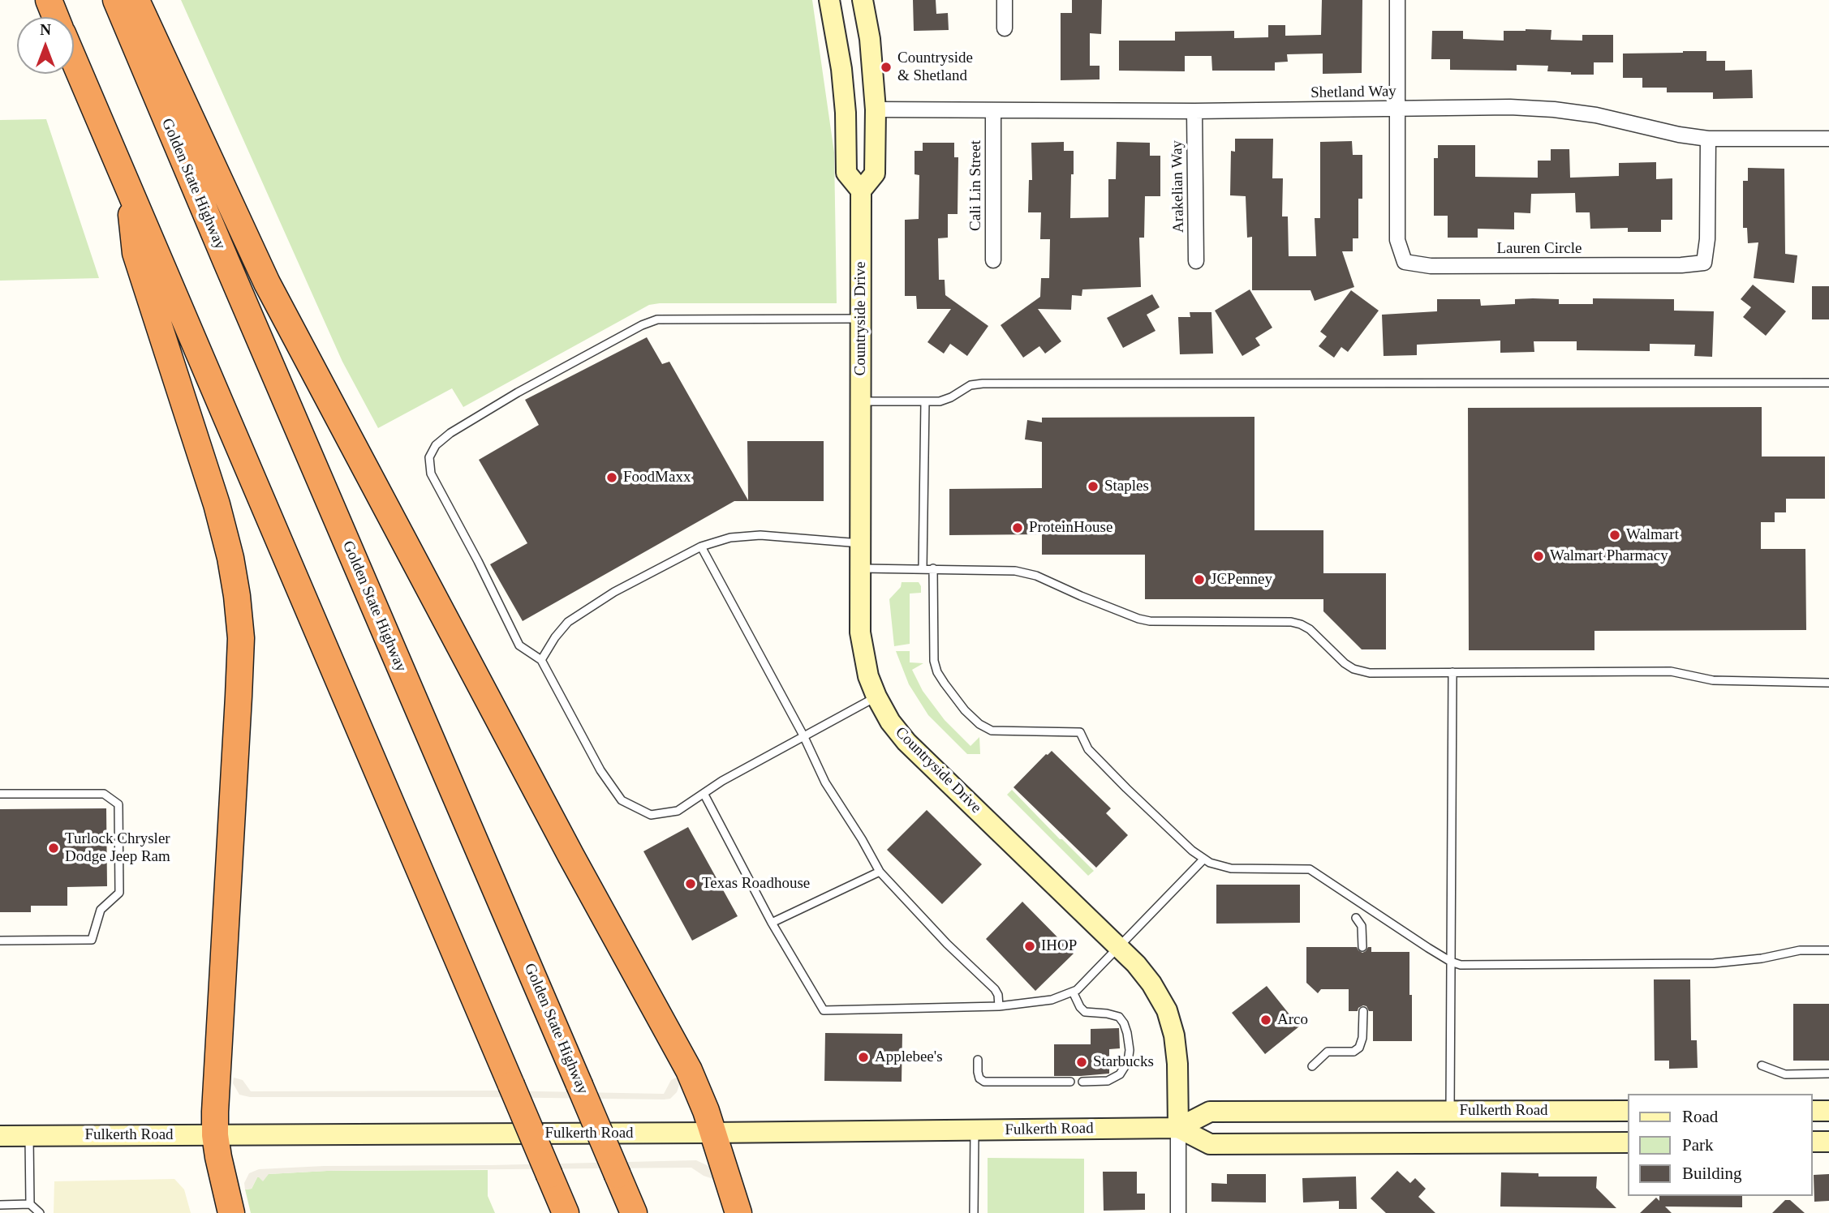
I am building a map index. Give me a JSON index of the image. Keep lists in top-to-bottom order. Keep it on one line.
{"streets":{"highway":["Golden State Highway"],"street":["Shetland Way","Cali Lin Street","Arakelian Way","Lauren Circle","Countryside Drive","Fulkerth Road"]},"crossings":[["Shetland Way","Cali Lin Street"],["Shetland Way","Arakelian Way"],["Shetland Way","Lauren Circle"],["Countryside Drive","Fulkerth Road"]],"places":["Countryside & Shetland","FoodMaxx","Staples","ProteinHouse","Walmart","Walmart Pharmacy","JCPenney","Turlock Chrysler Dodge Jeep Ram","Texas Roadhouse","IHOP","Arco","Applebee's","Starbucks"],"legend":["Road","Park","Building"],"north":"top"}
